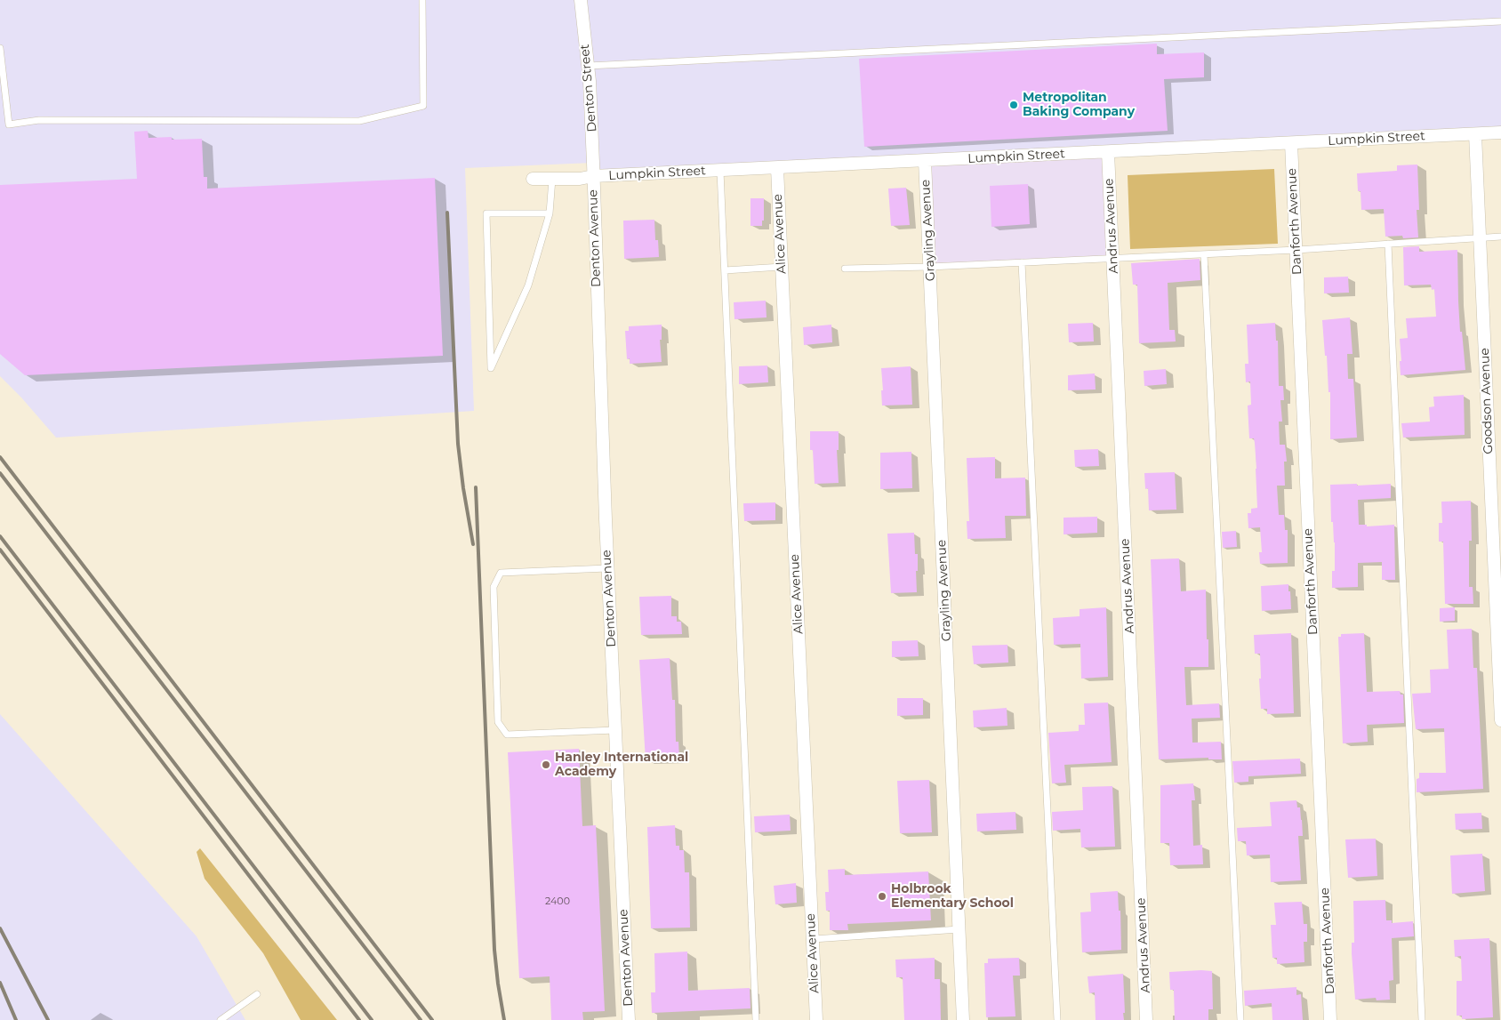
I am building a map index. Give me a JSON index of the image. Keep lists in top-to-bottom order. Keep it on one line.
{"streets":{"street":["Denton Street","Lumpkin Street","Danforth Avenue","Andrus Avenue","Grayling Avenue","Alice Avenue","Denton Avenue","Goodson Avenue"]},"crossings":[["Denton Street","Lumpkin Street"],["Denton Street","Denton Avenue"],["Lumpkin Street","Danforth Avenue"],["Lumpkin Street","Andrus Avenue"],["Lumpkin Street","Grayling Avenue"],["Lumpkin Street","Alice Avenue"],["Lumpkin Street","Denton Avenue"],["Lumpkin Street","Goodson Avenue"]],"places":["Metropolitan Baking Company","Hanley International Academy","Holbrook Elementary School"],"house_numbers":["2400"]}
